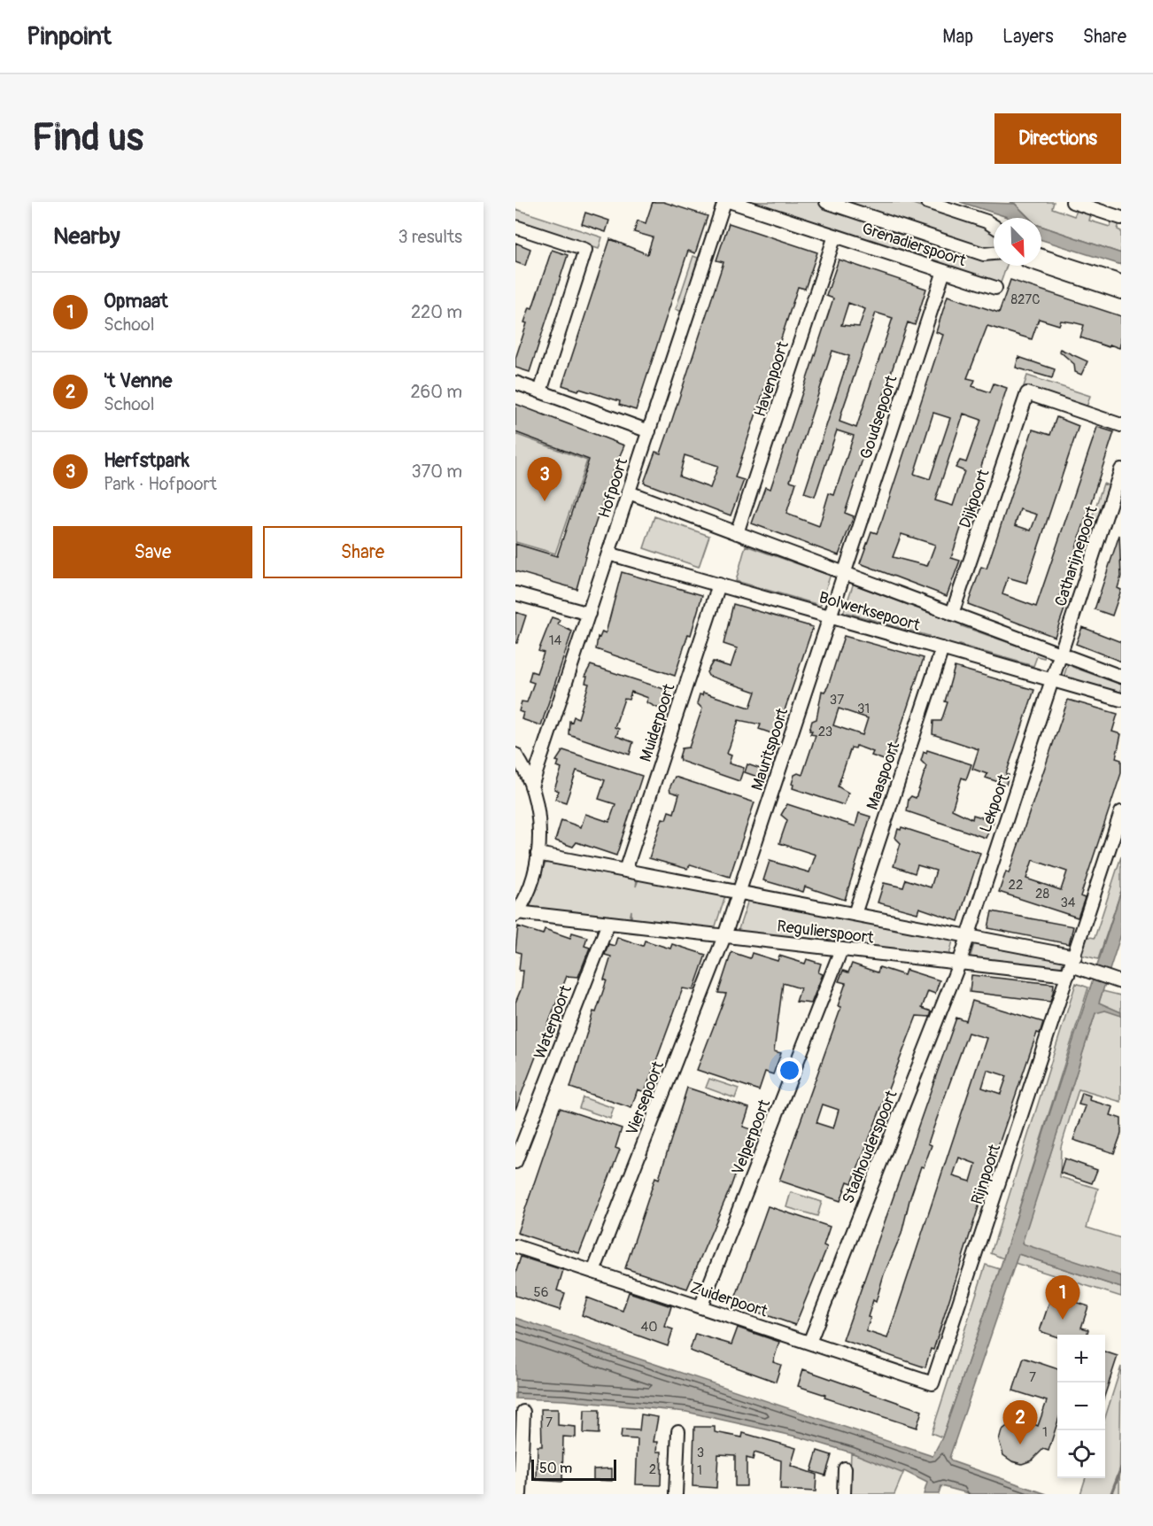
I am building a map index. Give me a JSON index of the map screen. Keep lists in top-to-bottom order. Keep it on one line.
{"streets":{"street":["Grenadierspoort","Havenpoort","Goudsepoort","Hofpoort","Dijkpoort","Catharijnepoort","Bolwerksepoort","Muiderpoort","Mauritspoort","Maaspoort","Lekpoort","Regulierspoort","Waterpoort","Viersepoort","Velperpoort","Stadhouderspoort","Rijnpoort","Zuiderpoort"]},"crossings":[["Grenadierspoort","Havenpoort"],["Grenadierspoort","Goudsepoort"],["Havenpoort","Bolwerksepoort"],["Goudsepoort","Bolwerksepoort"],["Goudsepoort","Mauritspoort"],["Hofpoort","Bolwerksepoort"],["Dijkpoort","Bolwerksepoort"],["Catharijnepoort","Bolwerksepoort"],["Catharijnepoort","Lekpoort"],["Bolwerksepoort","Muiderpoort"],["Bolwerksepoort","Mauritspoort"],["Bolwerksepoort","Maaspoort"],["Bolwerksepoort","Lekpoort"],["Muiderpoort","Regulierspoort"],["Mauritspoort","Regulierspoort"],["Mauritspoort","Viersepoort"],["Maaspoort","Regulierspoort"],["Lekpoort","Regulierspoort"],["Lekpoort","Stadhouderspoort"],["Regulierspoort","Waterpoort"],["Regulierspoort","Viersepoort"],["Regulierspoort","Velperpoort"],["Regulierspoort","Stadhouderspoort"],["Regulierspoort","Rijnpoort"],["Viersepoort","Zuiderpoort"],["Velperpoort","Zuiderpoort"],["Stadhouderspoort","Zuiderpoort"],["Rijnpoort","Zuiderpoort"]],"house_numbers":["827C","14","37","31","23","22","28","34","56","40","7","7","1","3","2","1"],"scale_bar":"50 m","north":"bottom right","page":{"header":"Pinpoint","nav":["Map","Layers","Share"],"buttons":["Directions",["Save","Share"]],"title":"Find us","heading":["Nearby","3 results"],"list":[{"mark":"1","name":"Opmaat","note":"School","value":"220 m"},{"mark":"2","name":"'t Venne","note":"School","value":"260 m"},{"mark":"3","name":"Herfstpark","note":"Park · Hofpoort","value":"370 m"}],"pins":["3","1","2"],"map_buttons":["+","−"],"scale":"50 m"}}
